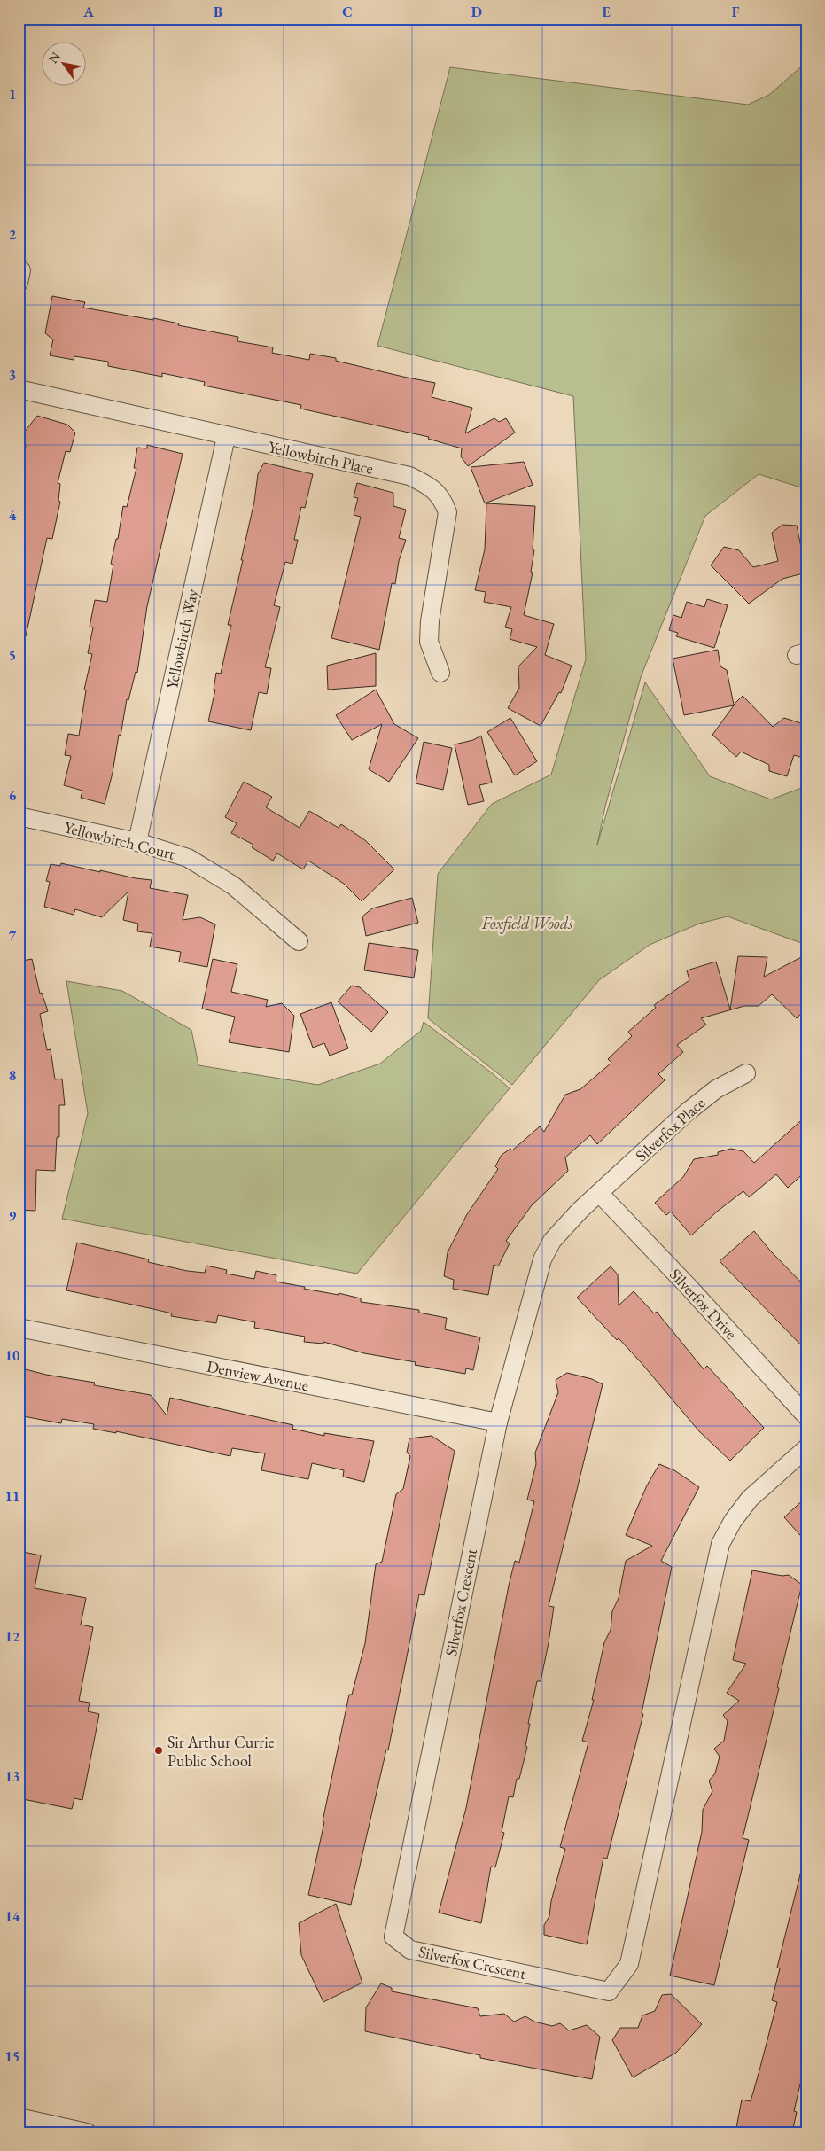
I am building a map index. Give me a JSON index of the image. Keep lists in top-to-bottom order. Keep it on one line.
{"streets":{"street":["Yellowbirch Place","Yellowbirch Way","Yellowbirch Court","Silverfox Place","Silverfox Drive","Denview Avenue","Silverfox Crescent"]},"crossings":[["Yellowbirch Place","Yellowbirch Way"],["Yellowbirch Way","Yellowbirch Court"],["Silverfox Place","Silverfox Drive"],["Silverfox Place","Silverfox Crescent"],["Silverfox Drive","Silverfox Crescent"],["Denview Avenue","Silverfox Crescent"]],"parks":["Foxfield Woods"],"places":["Sir Arthur Currie Public School"],"north":"top left","grid":{"columns":["A","B","C","D","E","F"],"rows":["1","2","3","4","5","6","7","8","9","10","11","12","13","14","15"]}}
